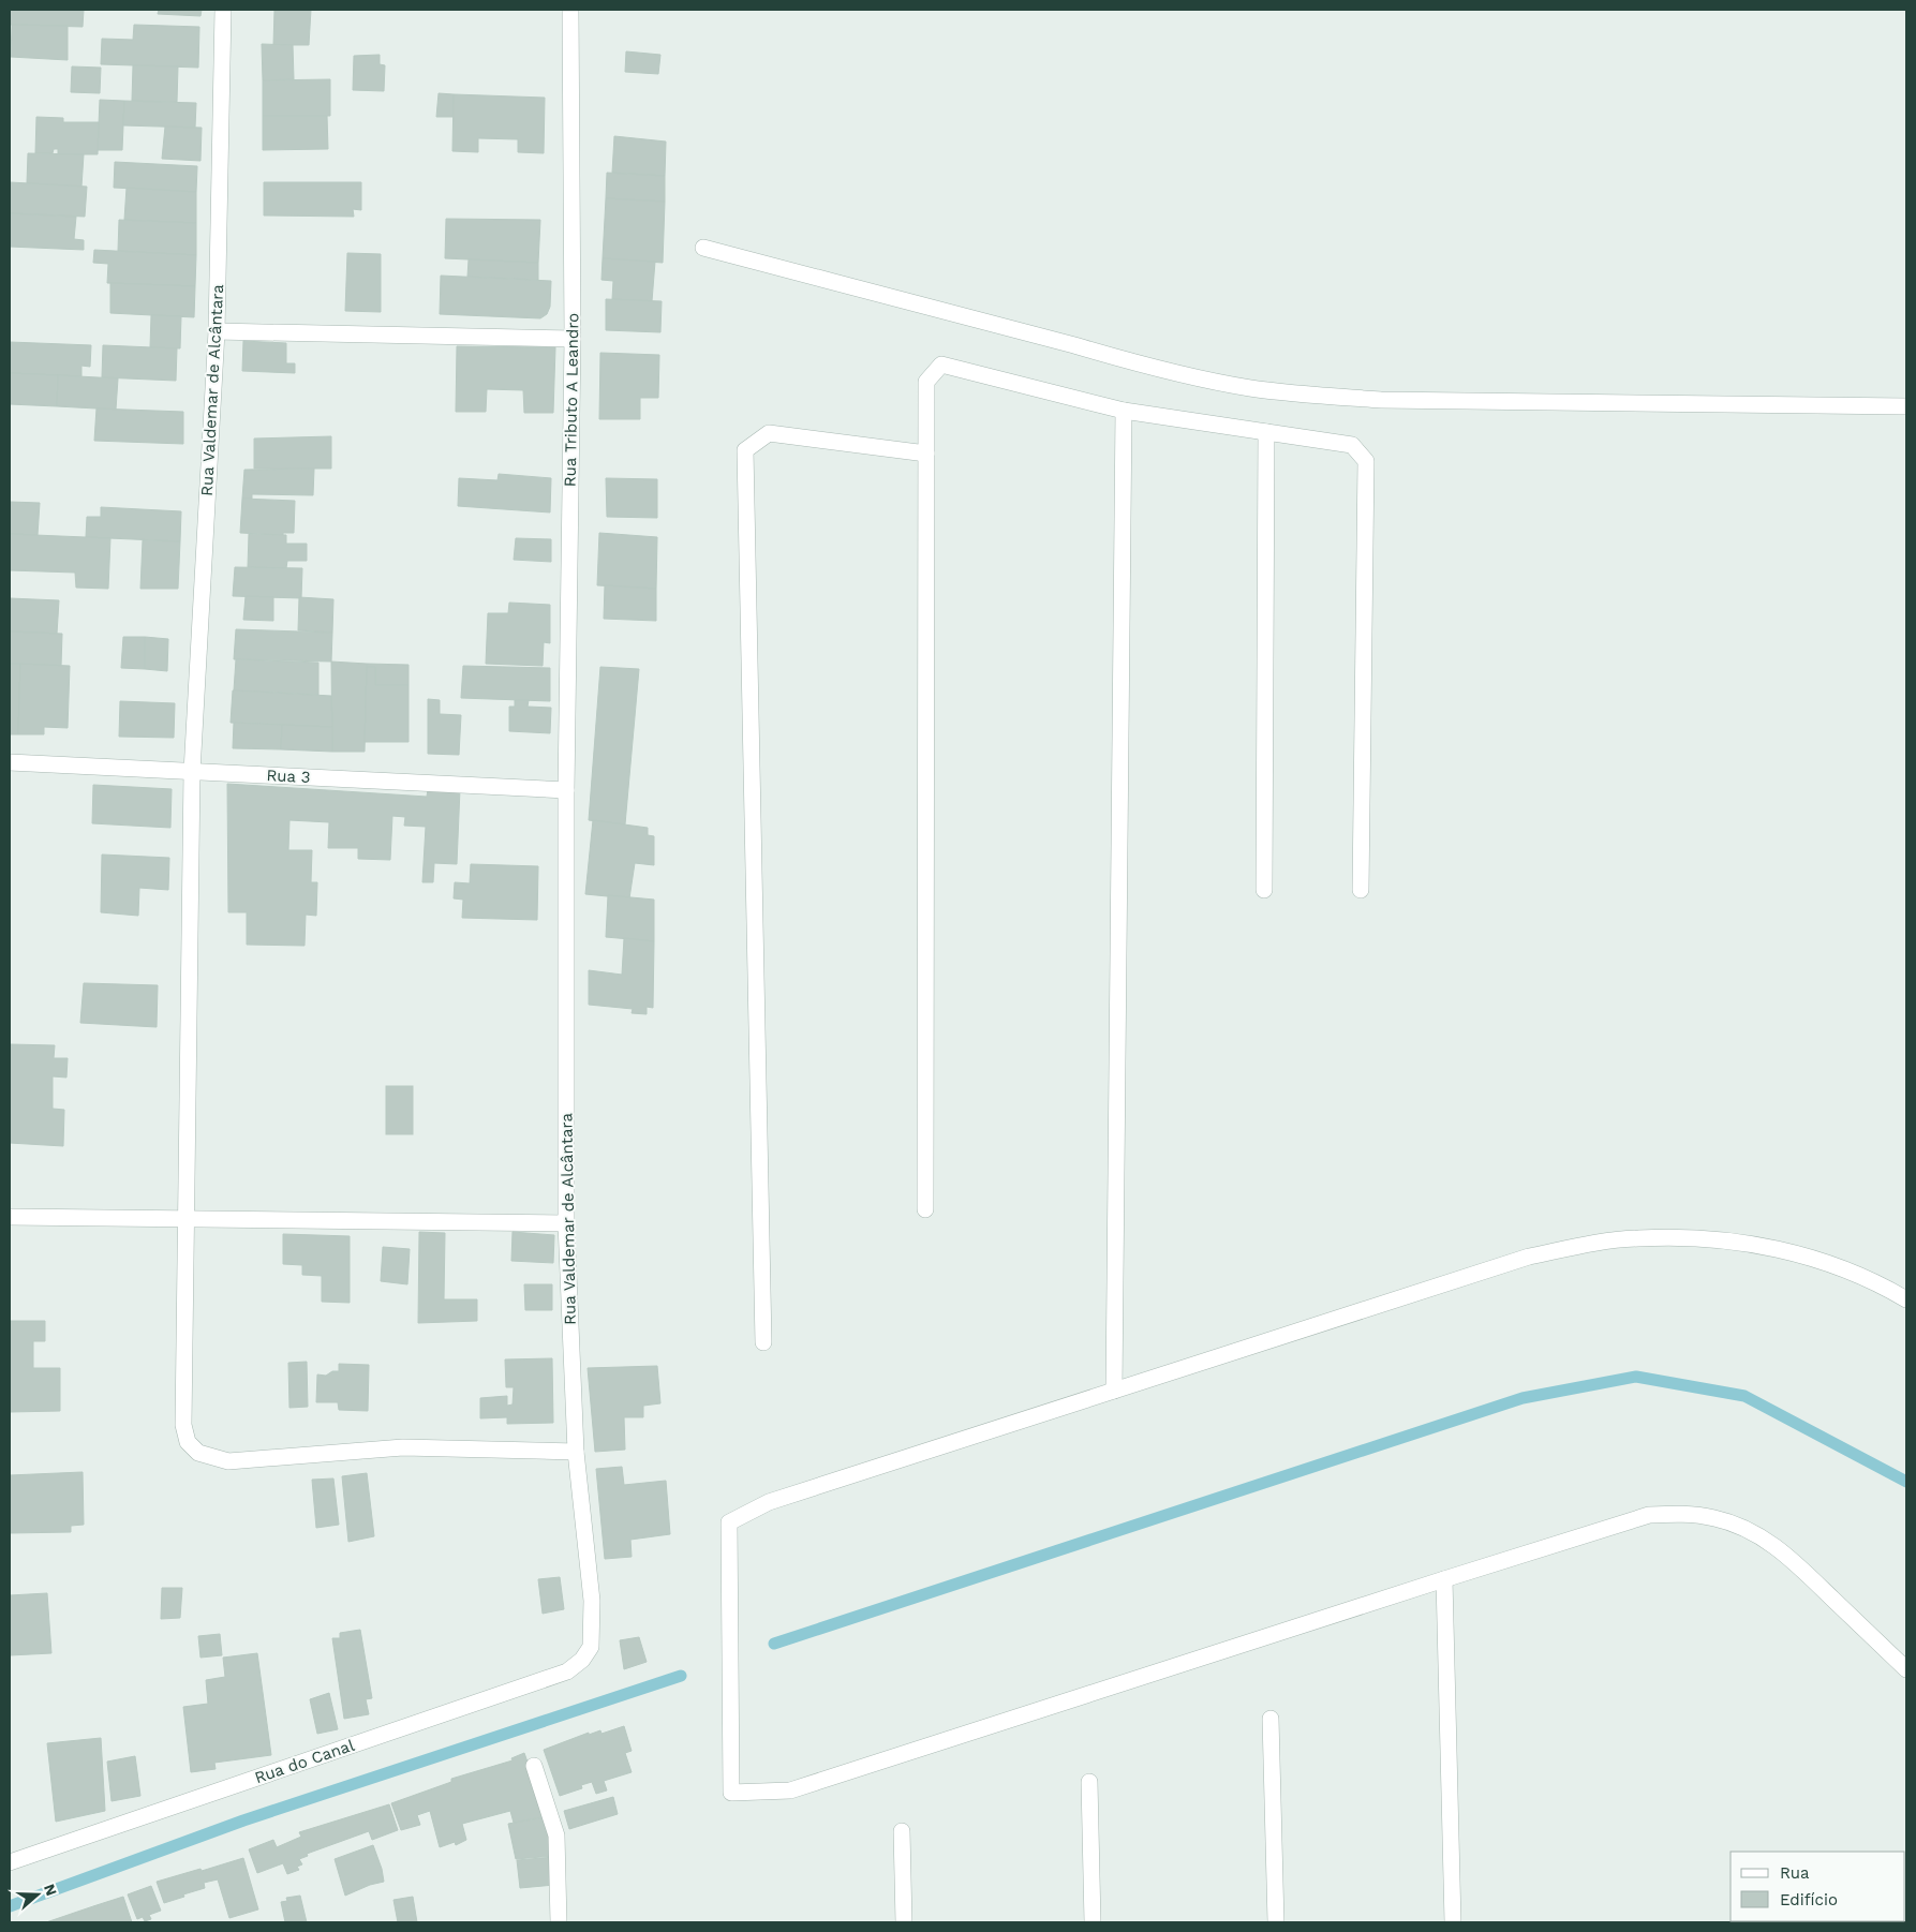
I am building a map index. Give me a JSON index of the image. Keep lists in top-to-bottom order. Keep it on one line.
{"streets":{"street":["Rua Valdemar de Alcântara","Rua Tributo A Leandro","Rua 3","Rua do Canal"]},"crossings":[["Rua Valdemar de Alcântara","Rua Tributo A Leandro"],["Rua Valdemar de Alcântara","Rua 3"],["Rua Valdemar de Alcântara","Rua do Canal"],["Rua Tributo A Leandro","Rua 3"]],"legend":["Rua","Edifício"],"north":"right"}
